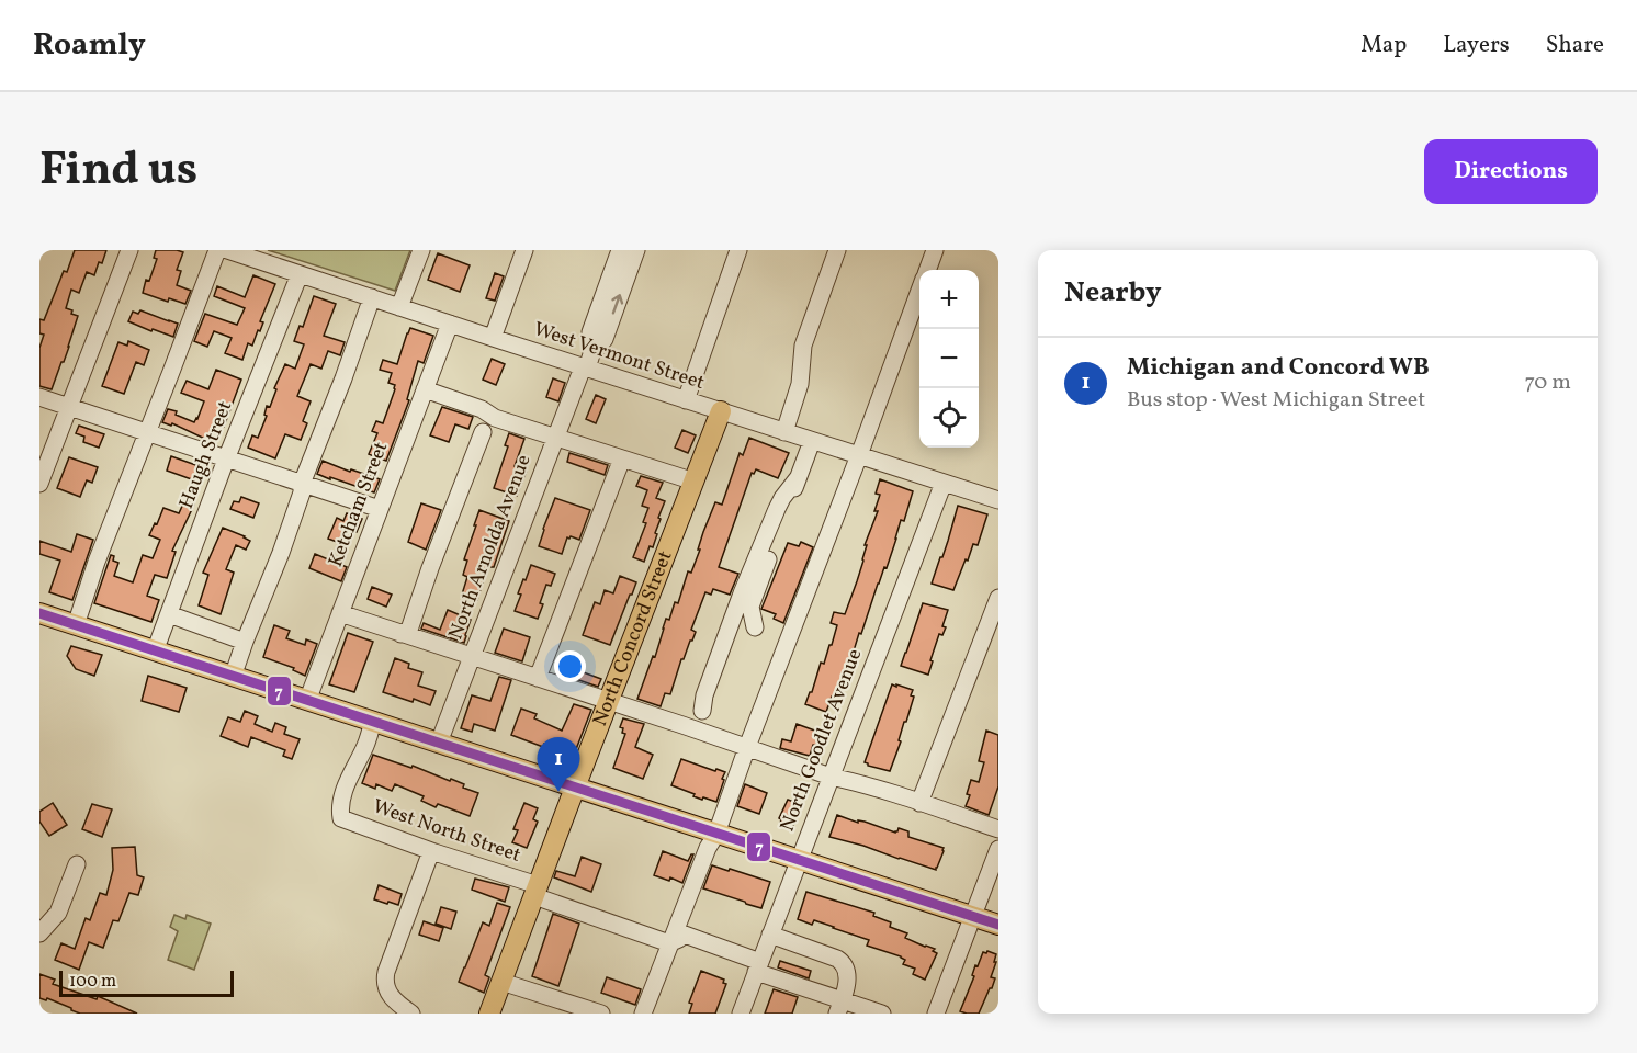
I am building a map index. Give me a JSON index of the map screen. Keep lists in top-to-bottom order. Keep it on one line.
{"streets":{"main road":["North Concord Street"],"street":["West Vermont Street","Haugh Street","Ketcham Street","North Arnolda Avenue","North Goodlet Avenue","West North Street"]},"crossings":[["West Vermont Street","Haugh Street"],["West Vermont Street","Ketcham Street"],["West Vermont Street","North Arnolda Avenue"],["West Vermont Street","North Concord Street"],["West Vermont Street","North Goodlet Avenue"],["North Concord Street","West North Street"],["North Goodlet Avenue","West North Street"]],"lines":["transit line 7"],"scale_bar":"100 m","page":{"header":"Roamly","nav":["Map","Layers","Share"],"title":"Find us","buttons":"Directions","heading":"Nearby","map_buttons":["+","−"],"list":[{"mark":"1","name":"Michigan and Concord WB","note":"Bus stop · West Michigan Street","value":"70 m"}],"pins":"1","scale":"100 m"}}
